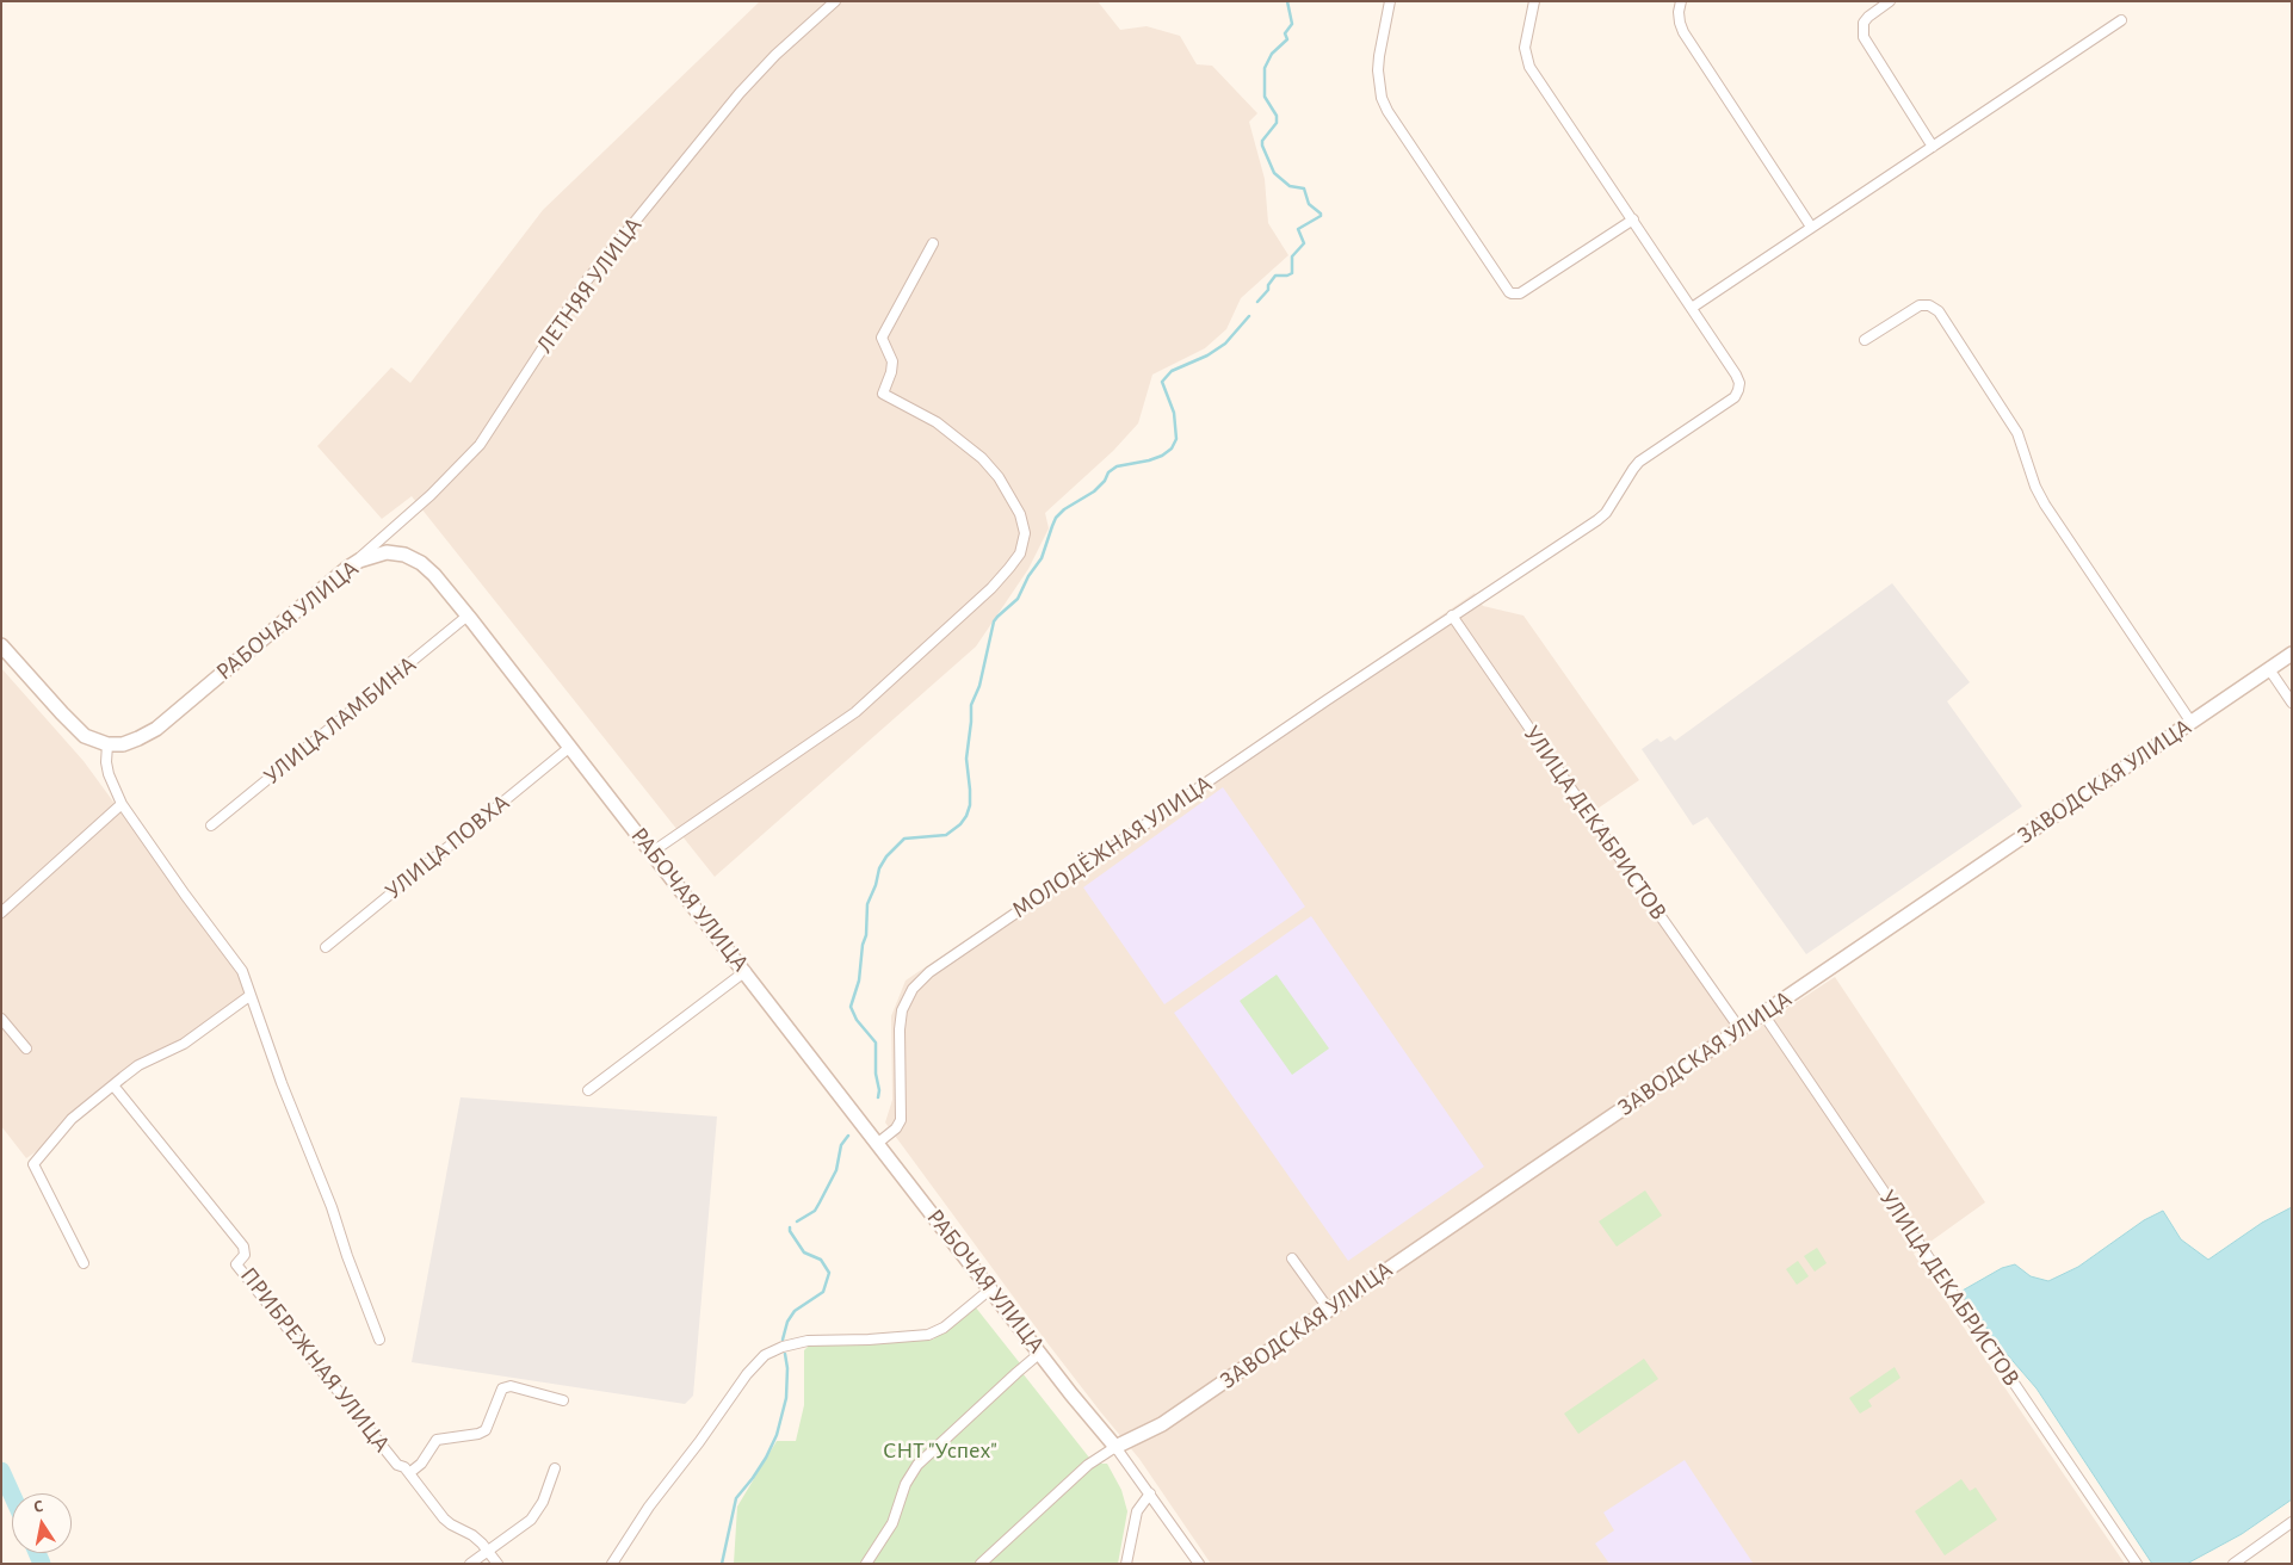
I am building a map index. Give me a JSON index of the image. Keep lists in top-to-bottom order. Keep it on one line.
{"streets":{"street":["ЛЕТНЯЯ УЛИЦА","РАБОЧАЯ УЛИЦА","УЛИЦА ЛАМБИНА","ЗАВОДСКАЯ УЛИЦА","УЛИЦА ДЕКАБРИСТОВ","УЛИЦА ПОВХА","МОЛОДЁЖНАЯ УЛИЦА","ПРИБРЕЖНАЯ УЛИЦА"]},"crossings":[["ЛЕТНЯЯ УЛИЦА","РАБОЧАЯ УЛИЦА"],["РАБОЧАЯ УЛИЦА","УЛИЦА ЛАМБИНА"],["РАБОЧАЯ УЛИЦА","ЗАВОДСКАЯ УЛИЦА"],["РАБОЧАЯ УЛИЦА","УЛИЦА ПОВХА"],["РАБОЧАЯ УЛИЦА","МОЛОДЁЖНАЯ УЛИЦА"],["ЗАВОДСКАЯ УЛИЦА","УЛИЦА ДЕКАБРИСТОВ"],["УЛИЦА ДЕКАБРИСТОВ","МОЛОДЁЖНАЯ УЛИЦА"]],"parks":["СНТ \"Успех\""],"north":"top"}
